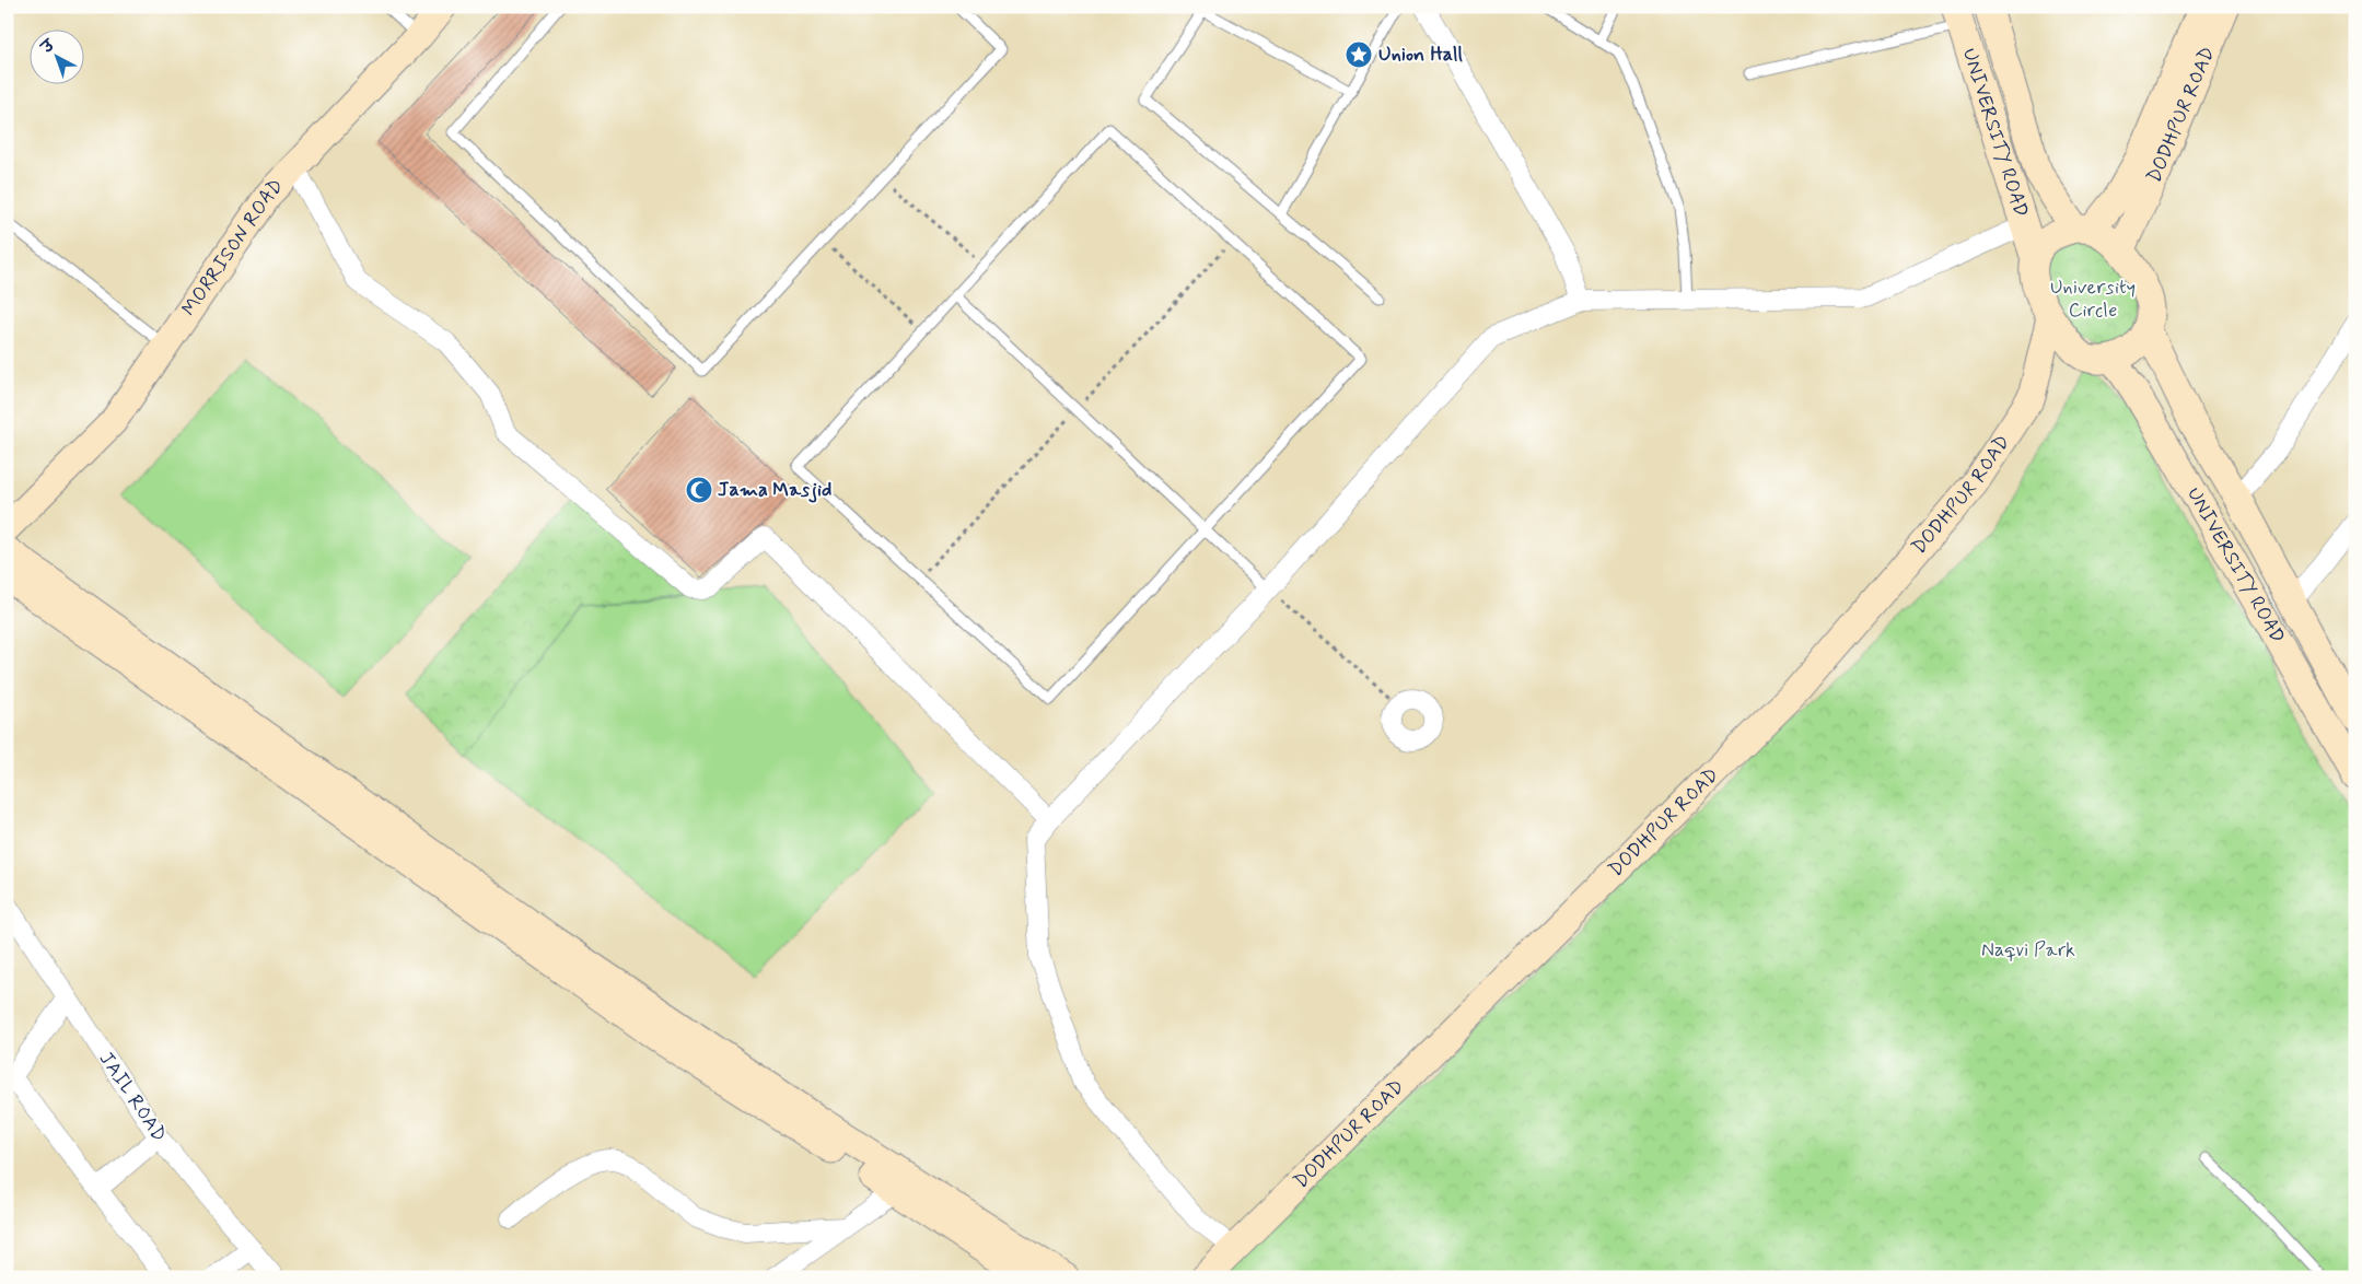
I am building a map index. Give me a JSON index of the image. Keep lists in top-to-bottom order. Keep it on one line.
{"streets":{"main road":["DODHPUR ROAD","UNIVERSITY ROAD","MORRISON ROAD"],"street":["JAIL ROAD"]},"crossings":[["DODHPUR ROAD","UNIVERSITY ROAD"]],"parks":["University Circle","Naqvi Park"],"places":{"place":["Union Hall"],"mosque":["Jama Masjid"]},"north":"top left"}
